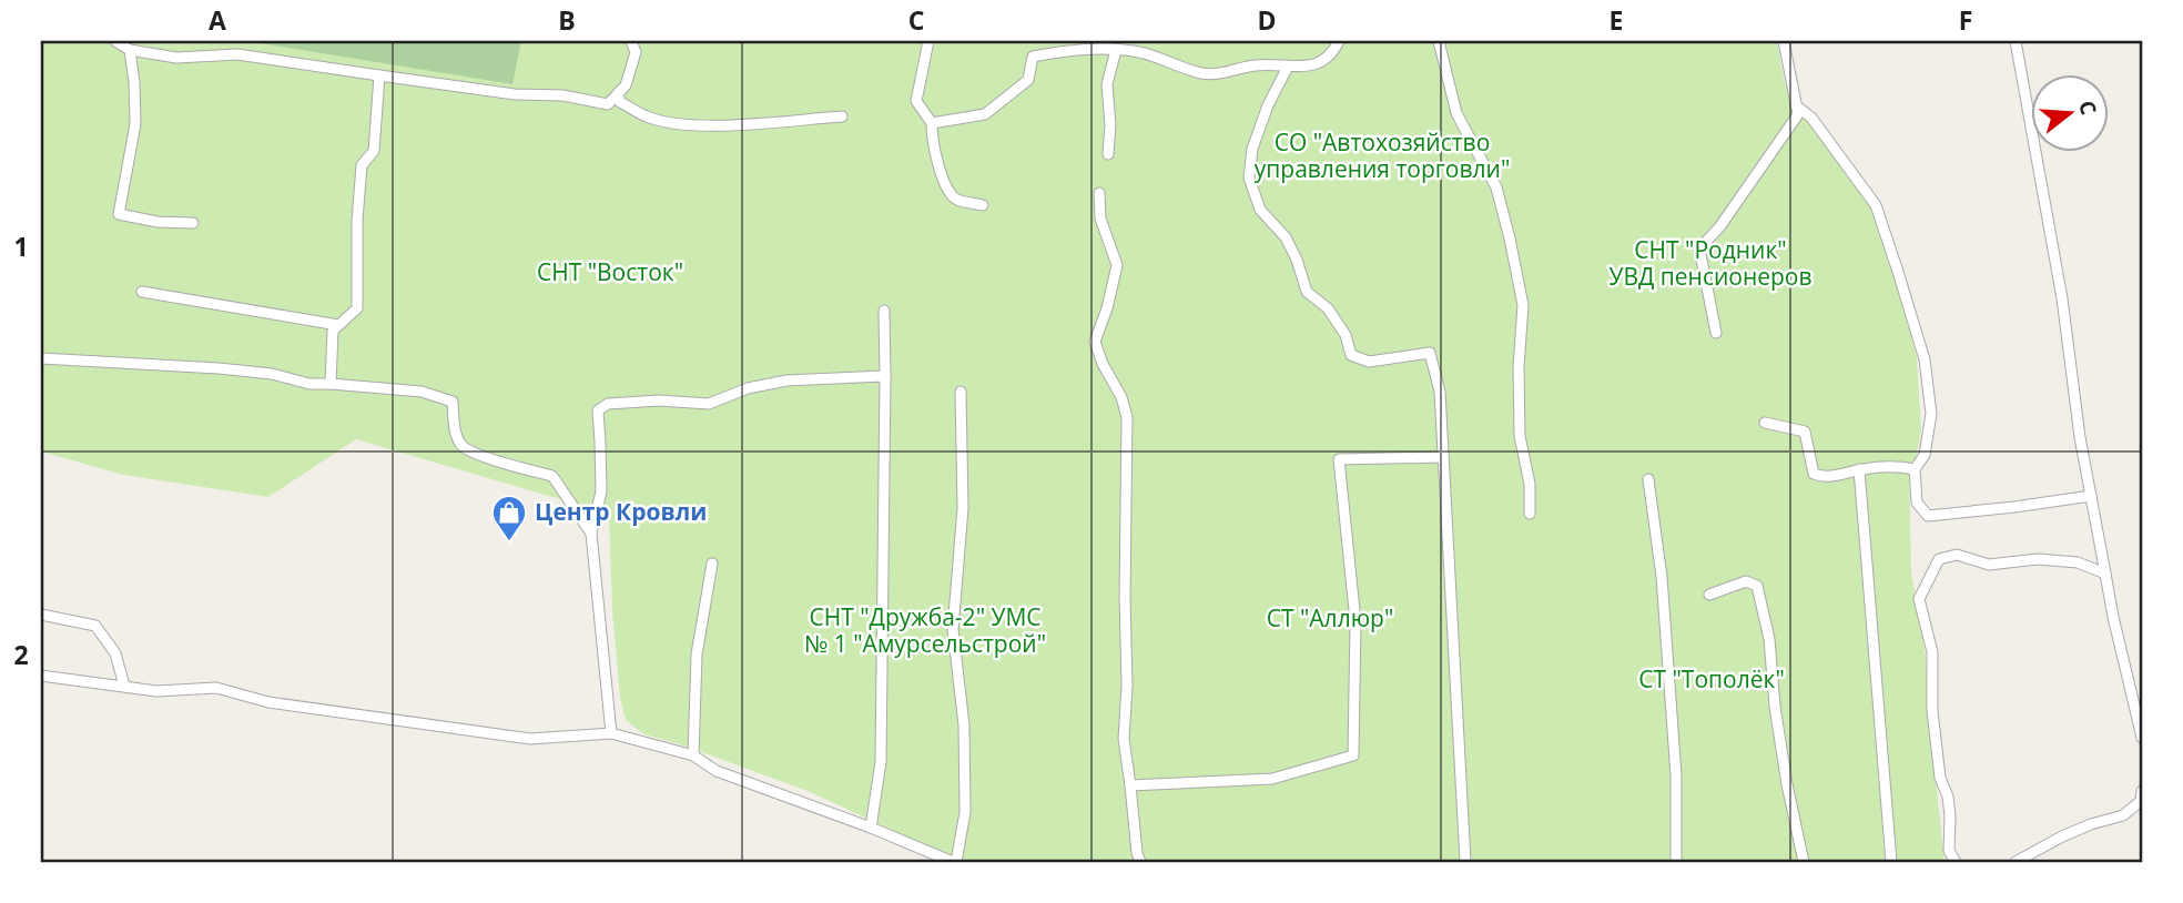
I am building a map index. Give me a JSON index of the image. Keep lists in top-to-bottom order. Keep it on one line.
{"parks":["СО \"Автохозяйство управления торговли\"","СНТ \"Родник\" УВД пенсионеров","СНТ \"Восток\"","СНТ \"Дружба-2\" УМС № 1 \"Амурсельстрой\"","СТ \"Аллюр\"","СТ \"Тополёк\""],"places":{"shop":["Центр Кровли"]},"north":"right","grid":{"columns":["A","B","C","D","E","F"],"rows":["1","2"]}}
